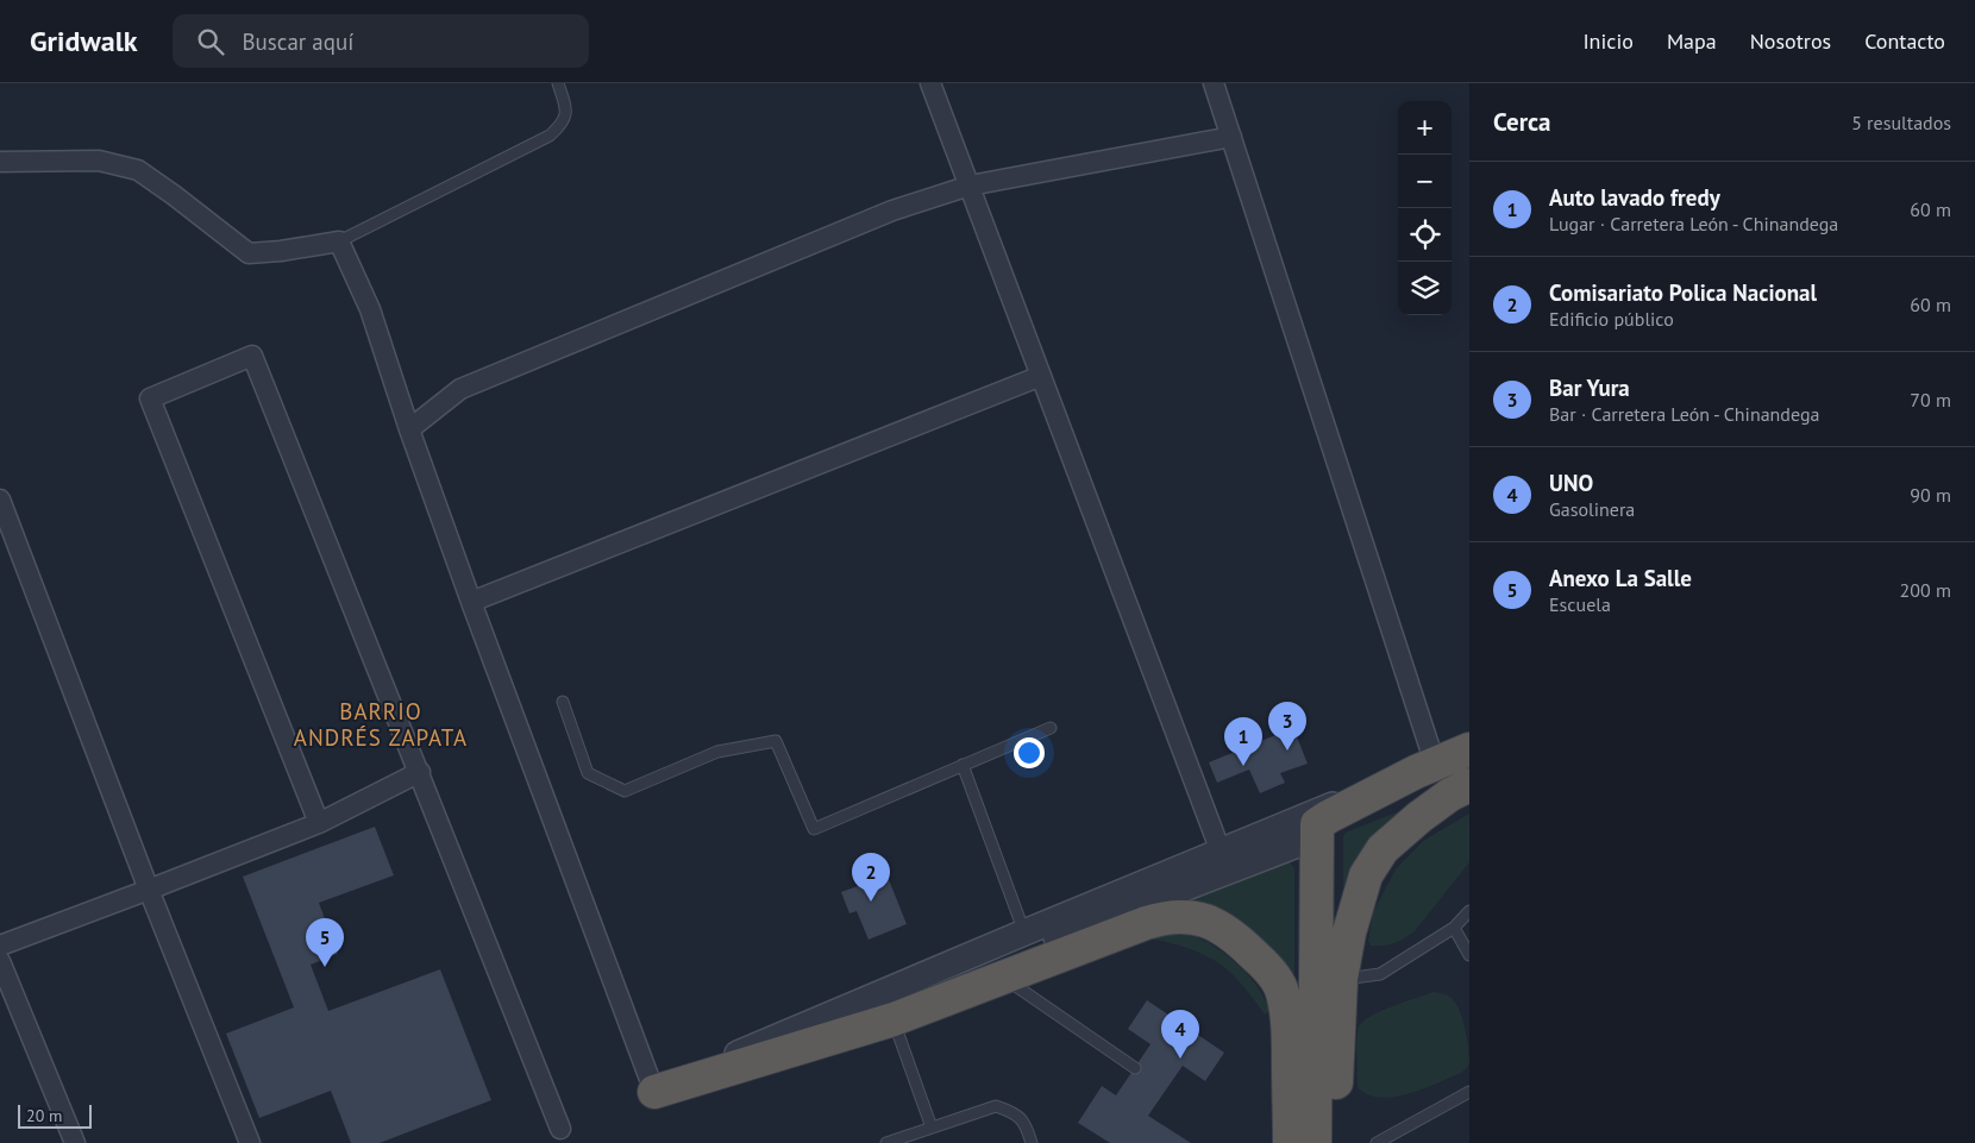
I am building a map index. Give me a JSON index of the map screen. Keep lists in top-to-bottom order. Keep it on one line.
{"districts":["BARRIO ANDRÉS ZAPATA"],"scale_bar":"20 m","page":{"header":"Gridwalk","search":"Buscar aquí","nav":["Inicio","Mapa","Nosotros","Contacto"],"heading":["Cerca","5 resultados"],"map_buttons":["+","−"],"list":[{"mark":"1","name":"Auto lavado fredy","note":"Lugar · Carretera León - Chinandega","value":"60 m"},{"mark":"2","name":"Comisariato Polica Nacional","note":"Edificio público","value":"60 m"},{"mark":"3","name":"Bar Yura","note":"Bar · Carretera León - Chinandega","value":"70 m"},{"mark":"4","name":"UNO","note":"Gasolinera","value":"90 m"},{"mark":"5","name":"Anexo La Salle","note":"Escuela","value":"200 m"}],"pins":["3","1","2","5","4"],"scale":"20 m"}}
